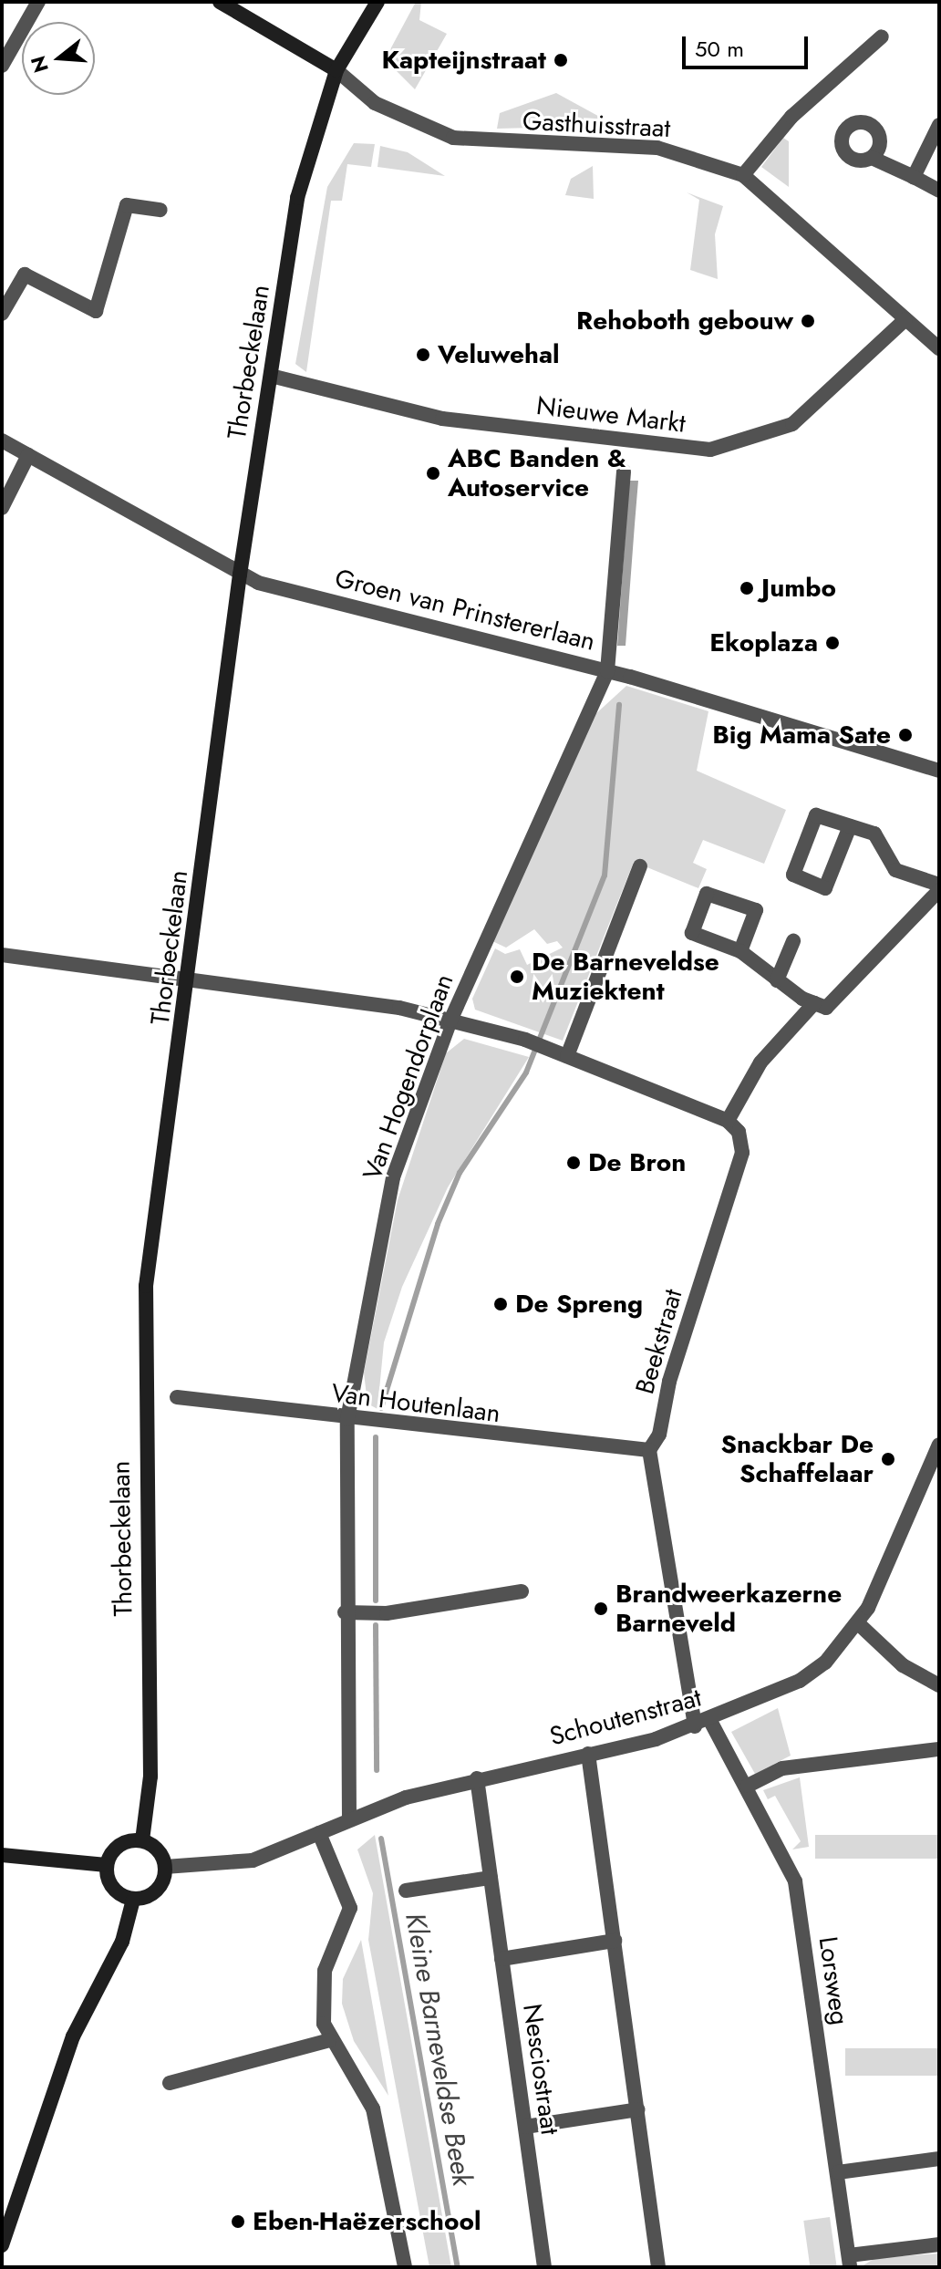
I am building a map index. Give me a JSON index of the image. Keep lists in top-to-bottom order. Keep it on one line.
{"streets":{"main road":["Gasthuisstraat","Thorbeckelaan"],"street":["Nieuwe Markt","Groen van Prinstererlaan","Van Hogendorplaan","Beekstraat","Van Houtenlaan","Schoutenstraat","Lorsweg","Nesciostraat"]},"crossings":[["Gasthuisstraat","Thorbeckelaan"],["Gasthuisstraat","Nieuwe Markt"],["Thorbeckelaan","Nieuwe Markt"],["Thorbeckelaan","Groen van Prinstererlaan"],["Thorbeckelaan","Schoutenstraat"],["Groen van Prinstererlaan","Van Hogendorplaan"],["Van Hogendorplaan","Van Houtenlaan"],["Van Hogendorplaan","Schoutenstraat"],["Beekstraat","Van Houtenlaan"],["Schoutenstraat","Lorsweg"],["Schoutenstraat","Nesciostraat"]],"water":["Kleine Barneveldse Beek"],"places":["Kapteijnstraat","Rehoboth gebouw","Veluwehal","ABC Banden & Autoservice","Jumbo","Ekoplaza","Big Mama Sate","De Barneveldse Muziektent","De Bron","De Spreng","Snackbar De Schaffelaar","Brandweerkazerne Barneveld","Eben-Haëzerschool"],"scale_bar":"50 m","north":"left"}
